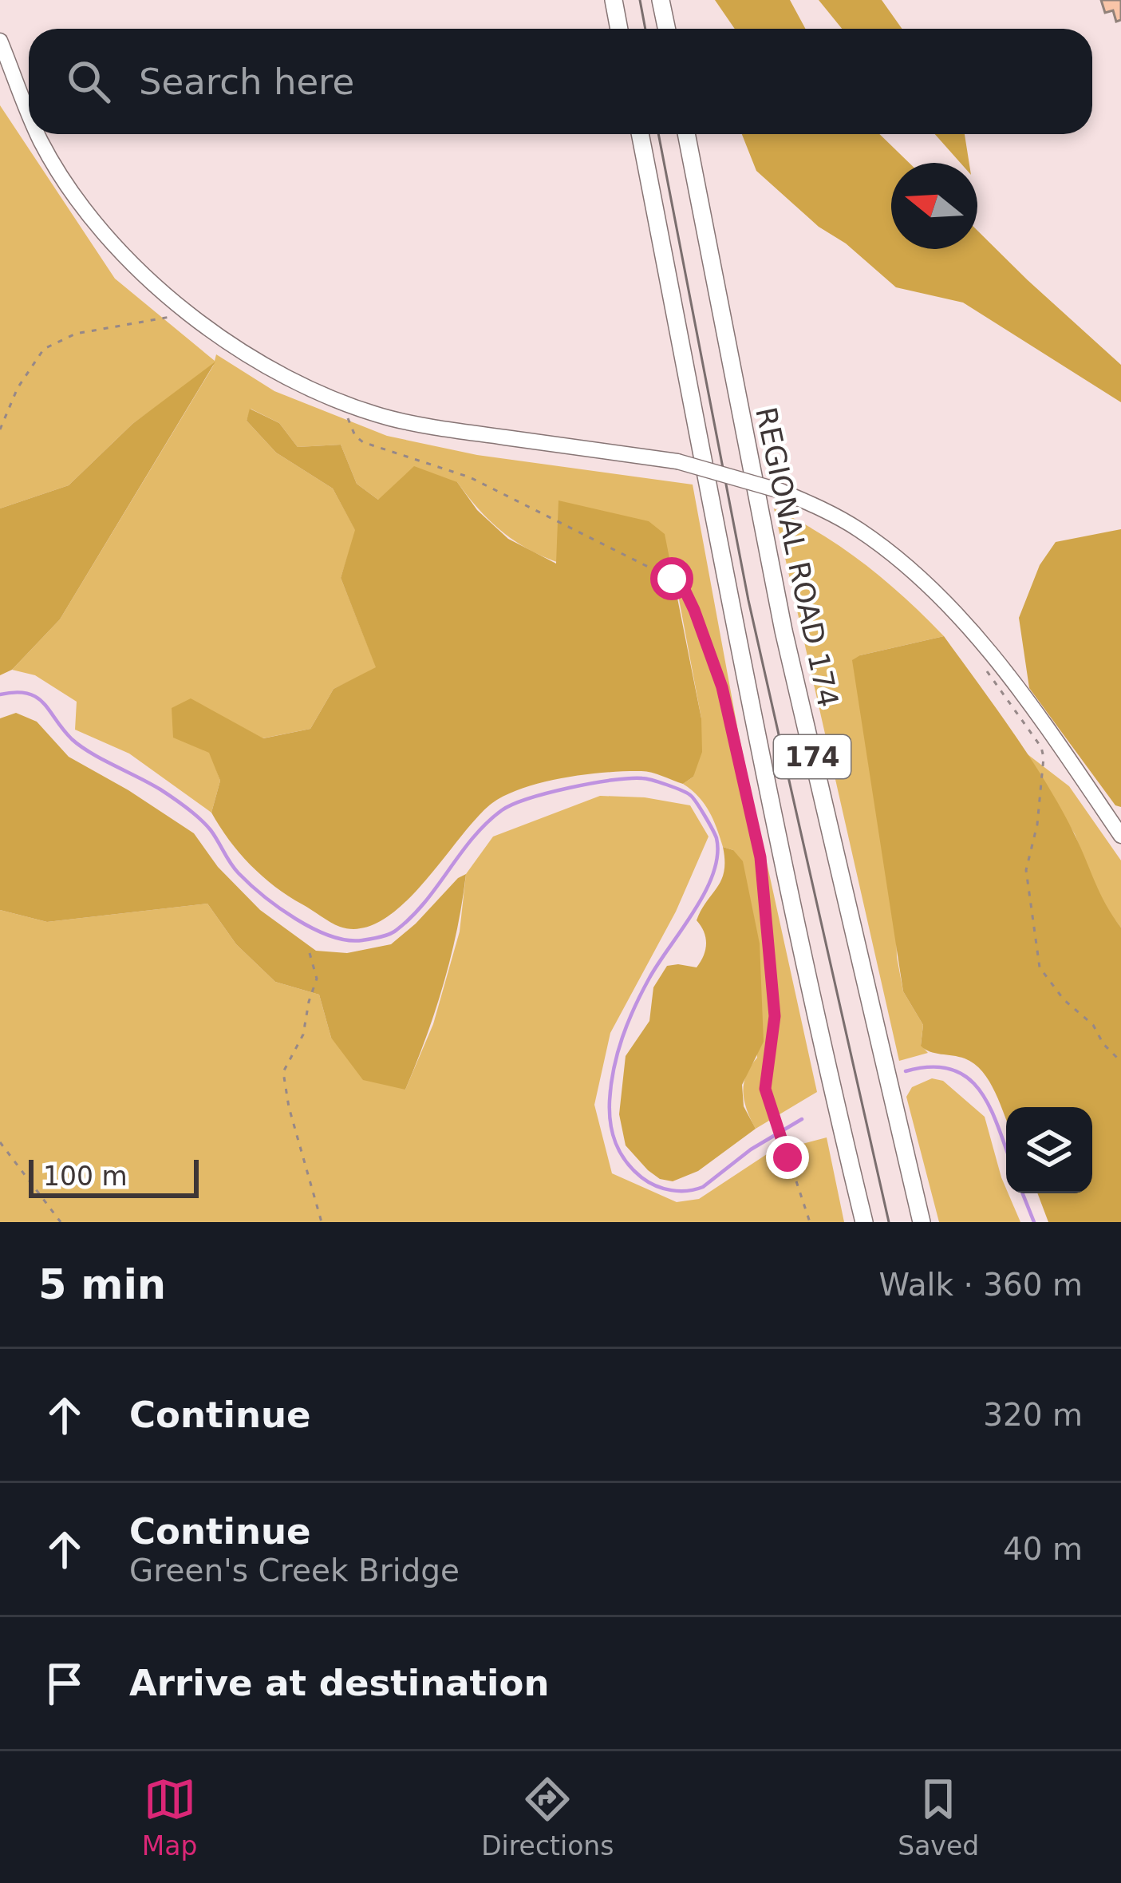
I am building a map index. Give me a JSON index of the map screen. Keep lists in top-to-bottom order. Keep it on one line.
{"streets":{"highway":["REGIONAL ROAD 174","174"]},"scale_bar":"100 m","north":"left","page":{"search":"Search here","scale":"100 m","heading":["5 min","Walk · 360 m"],"list":[["Continue","320 m"],["Continue","Green's Creek Bridge","40 m"],"Arrive at destination"],"nav":["Map","Directions","Saved"]}}
